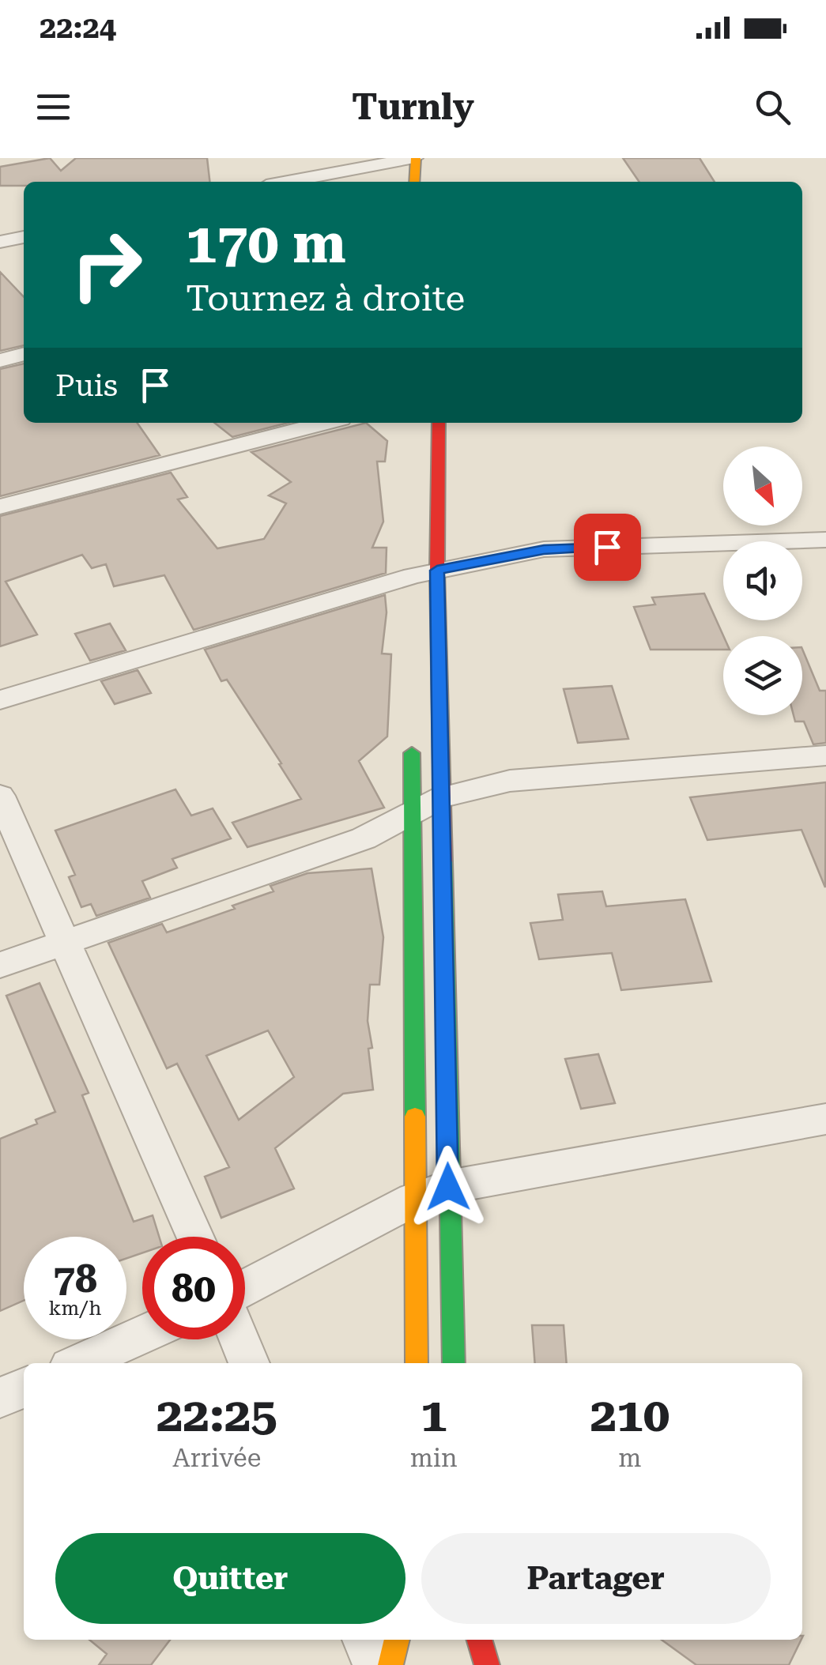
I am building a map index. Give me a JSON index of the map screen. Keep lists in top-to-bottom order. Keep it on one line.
{"north":"bottom right","page":{"status":"22:24","header":"Turnly","turn":["170 m","Tournez à droite"],"then":"Puis","speed":"78 km/h","limit":"80","eta":["22:25","Arrivée","1","min","210","m"],"buttons":["Quitter","Partager"]}}
